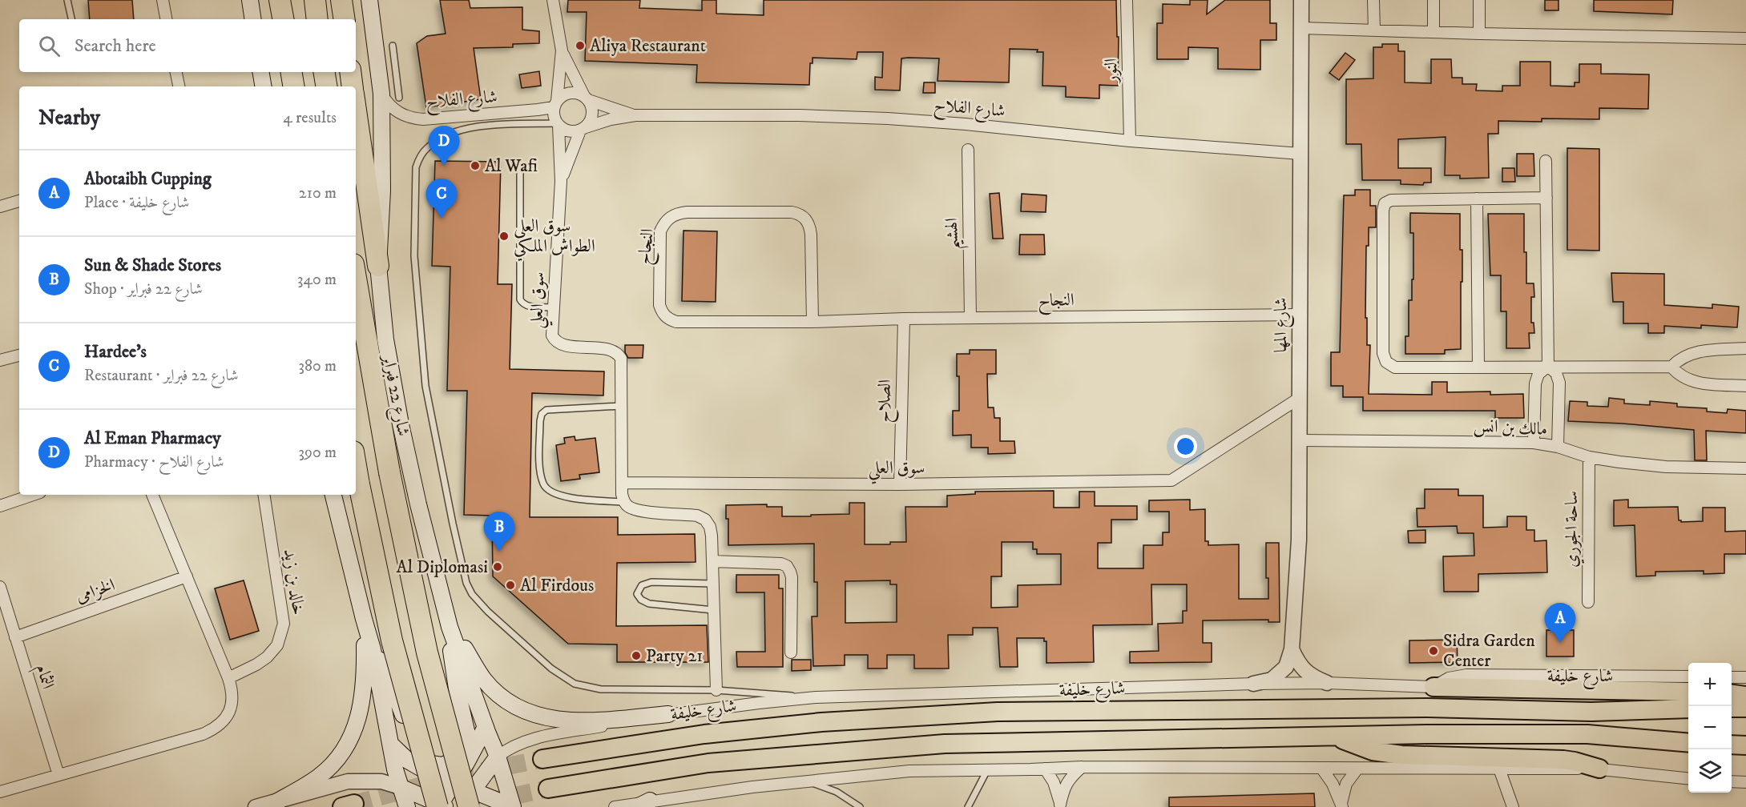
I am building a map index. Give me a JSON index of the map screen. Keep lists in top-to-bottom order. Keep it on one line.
{"streets":{"highway":["شارع 22 فبراير"],"main road":["شارع خليفة"],"street":["النور","شارع الفلاح","الهشيم","النجاح","سوق العلي","شارع المها","الصلاح","مالك بن انس","ساحة الجوري","خالد بن زيد","الخزامى","الثمام"]},"crossings":[["النور","شارع الفلاح"],["شارع الفلاح","سوق العلي"],["شارع الفلاح","شارع المها"],["شارع الفلاح","شارع 22 فبراير"],["الهشيم","النجاح"],["النجاح","شارع المها"],["النجاح","الصلاح"],["سوق العلي","شارع المها"],["سوق العلي","الصلاح"],["شارع المها","مالك بن انس"],["شارع المها","شارع خليفة"],["شارع 22 فبراير","شارع خليفة"],["مالك بن انس","ساحة الجوري"],["الخزامى","الثمام"]],"places":["Aliya Restaurant","Al Wafi","سوق العلي الطواش الملكي","Al Diplomasi","Al Firdous","Sidra Garden Center","Party 21"],"page":{"search":"Search here","heading":["Nearby","4 results"],"pins":["D","C","B","A"],"list":[{"mark":"A","name":"Abotaibh Cupping","note":"Place · شارع خليفة","value":"210 m"},{"mark":"B","name":"Sun & Shade Stores","note":"Shop · شارع 22 فبراير","value":"340 m"},{"mark":"C","name":"Hardee's","note":"Restaurant · شارع 22 فبراير","value":"380 m"},{"mark":"D","name":"Al Eman Pharmacy","note":"Pharmacy · شارع الفلاح","value":"390 m"}],"map_buttons":["+","−"]}}
